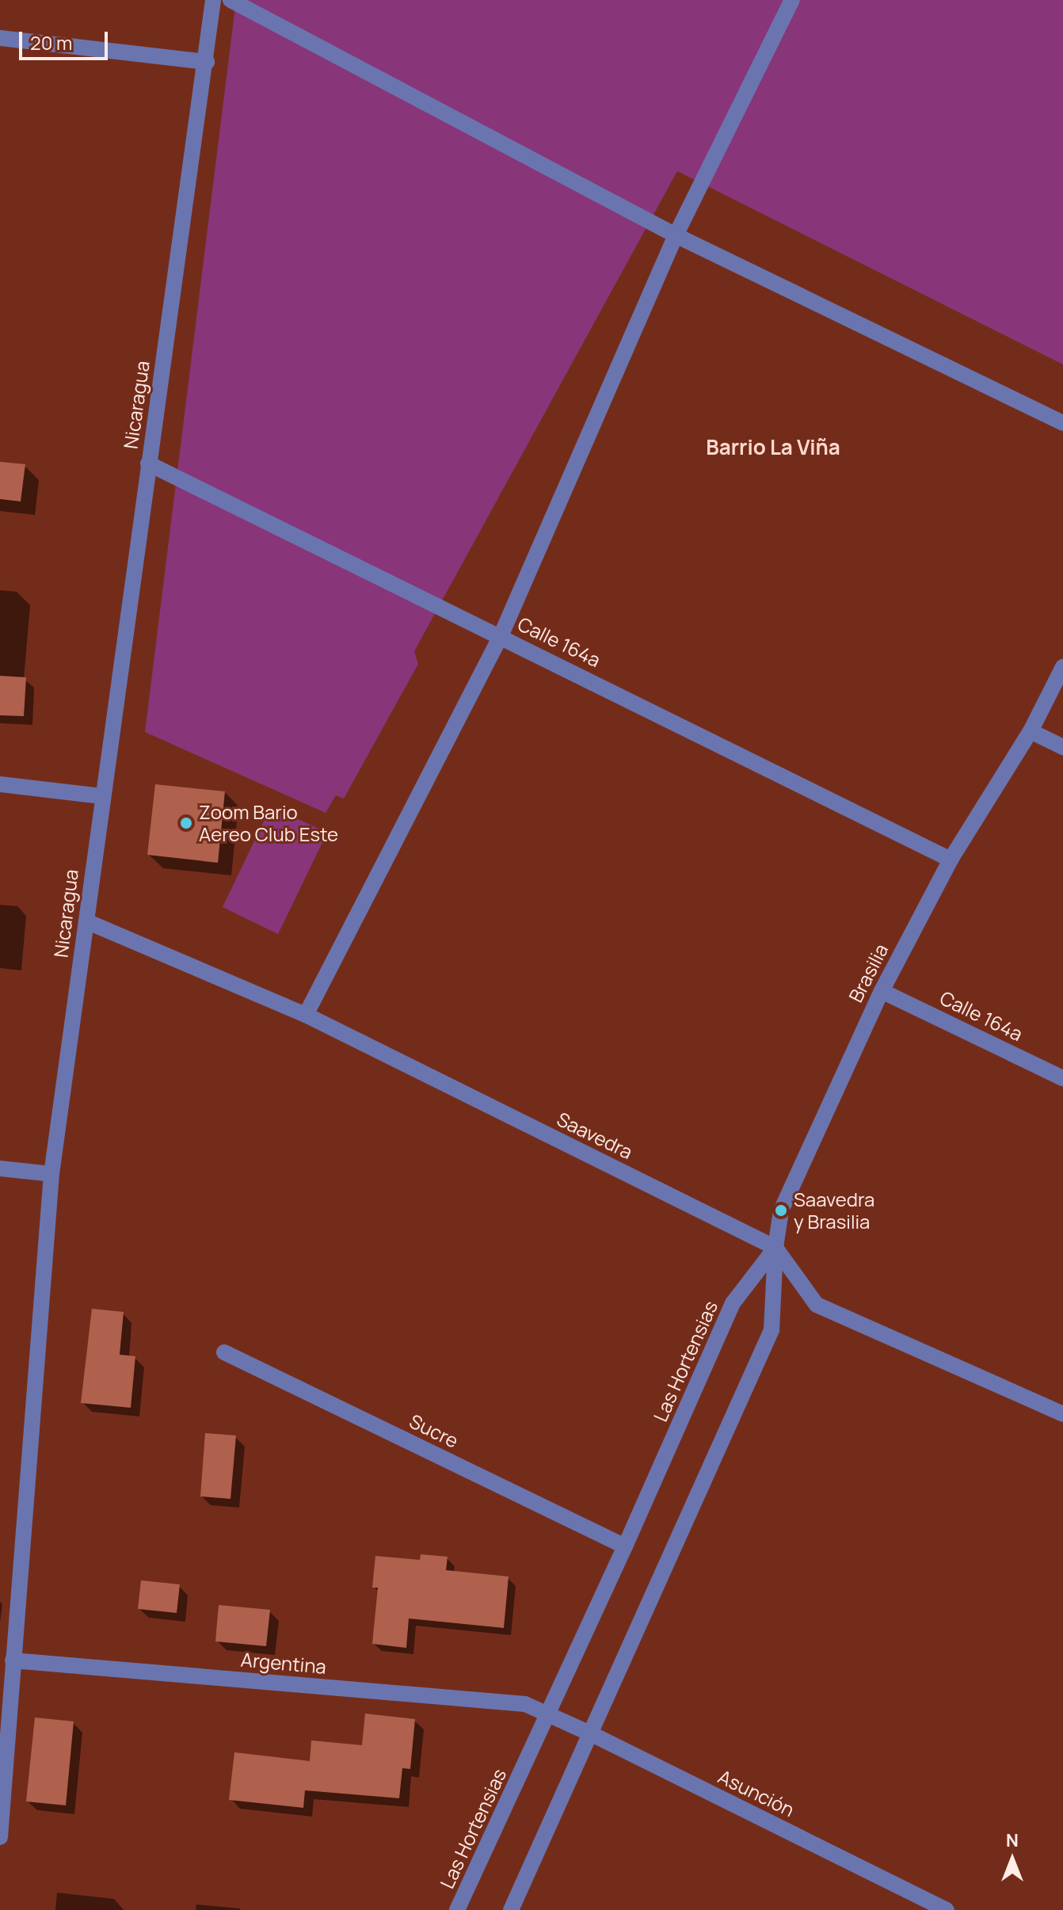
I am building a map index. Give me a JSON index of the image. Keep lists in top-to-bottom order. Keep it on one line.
{"streets":{"street":["Nicaragua","Calle 164a","Brasilia","Saavedra","Las Hortensias","Sucre","Argentina","Asunción"]},"crossings":[["Nicaragua","Calle 164a"],["Nicaragua","Saavedra"],["Nicaragua","Argentina"],["Calle 164a","Brasilia"],["Brasilia","Saavedra"],["Brasilia","Las Hortensias"],["Saavedra","Las Hortensias"],["Las Hortensias","Sucre"],["Las Hortensias","Argentina"],["Las Hortensias","Asunción"],["Argentina","Asunción"]],"districts":["Barrio La Viña"],"places":["Zoom Bario Aereo Club Este","Saavedra y Brasilia"],"scale_bar":"20 m","north":"top"}
